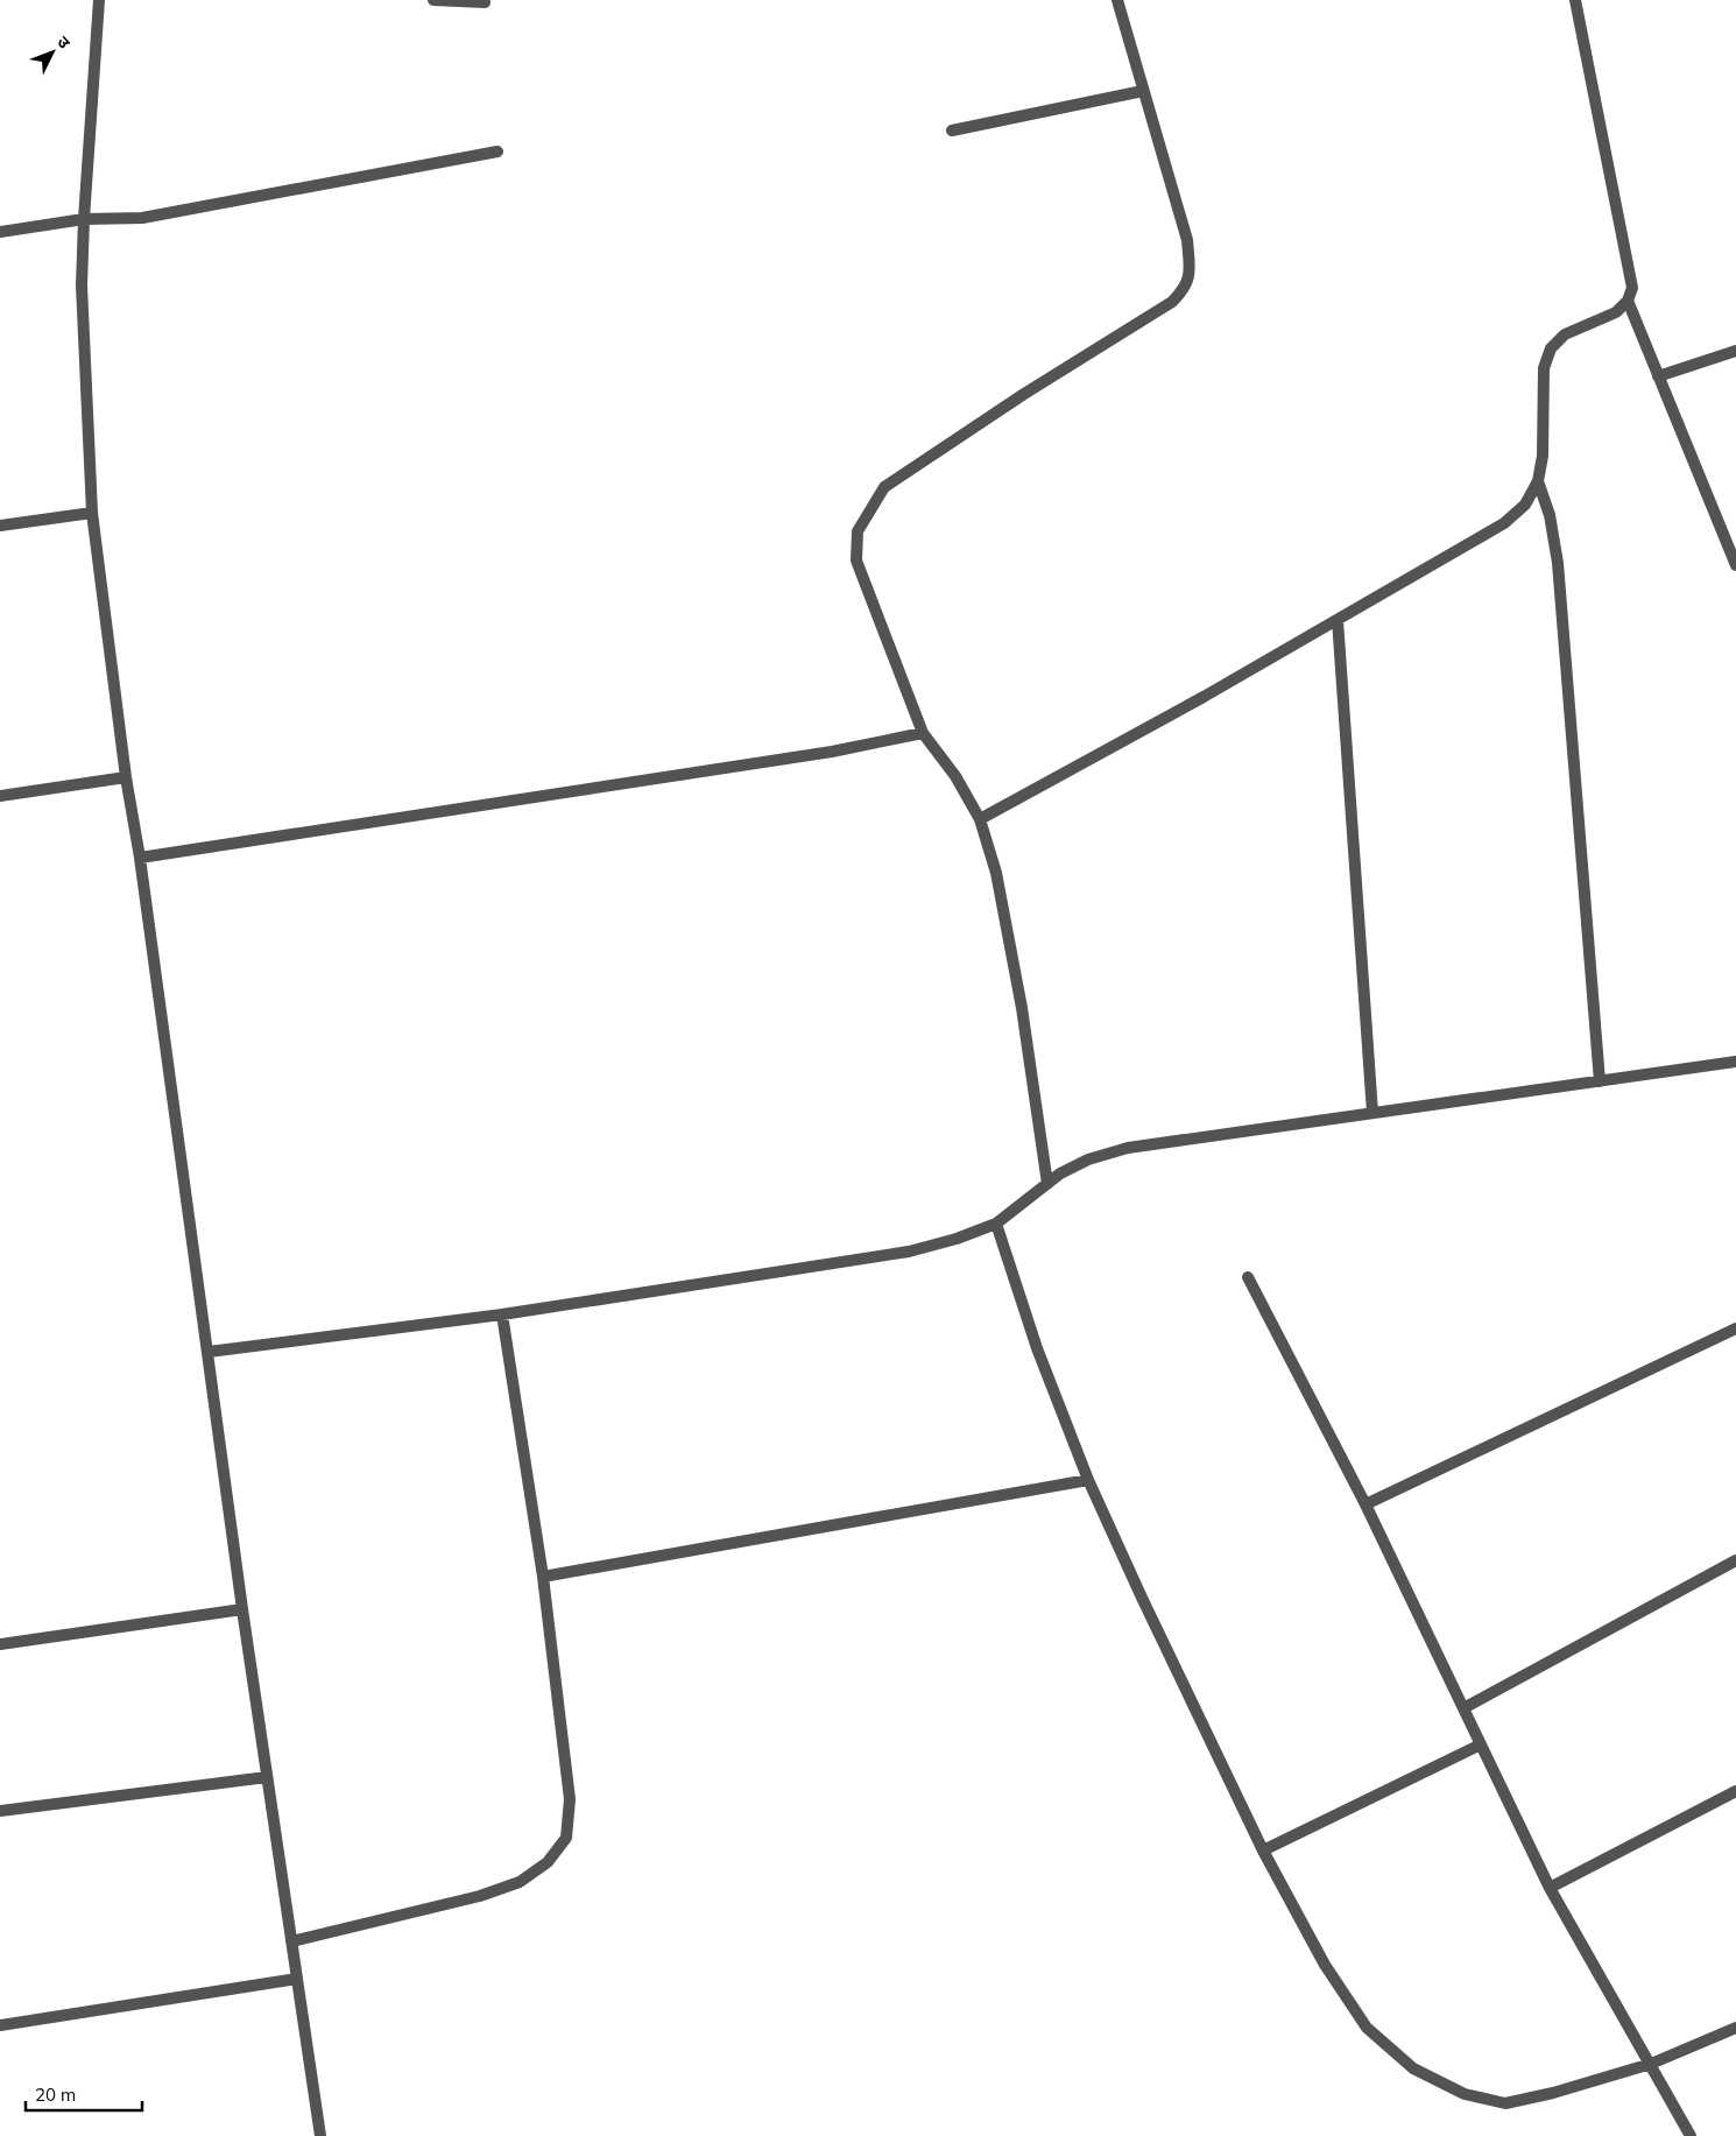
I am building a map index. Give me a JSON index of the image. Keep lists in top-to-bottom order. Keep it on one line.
{"scale_bar":"20 m","north":"top right"}
